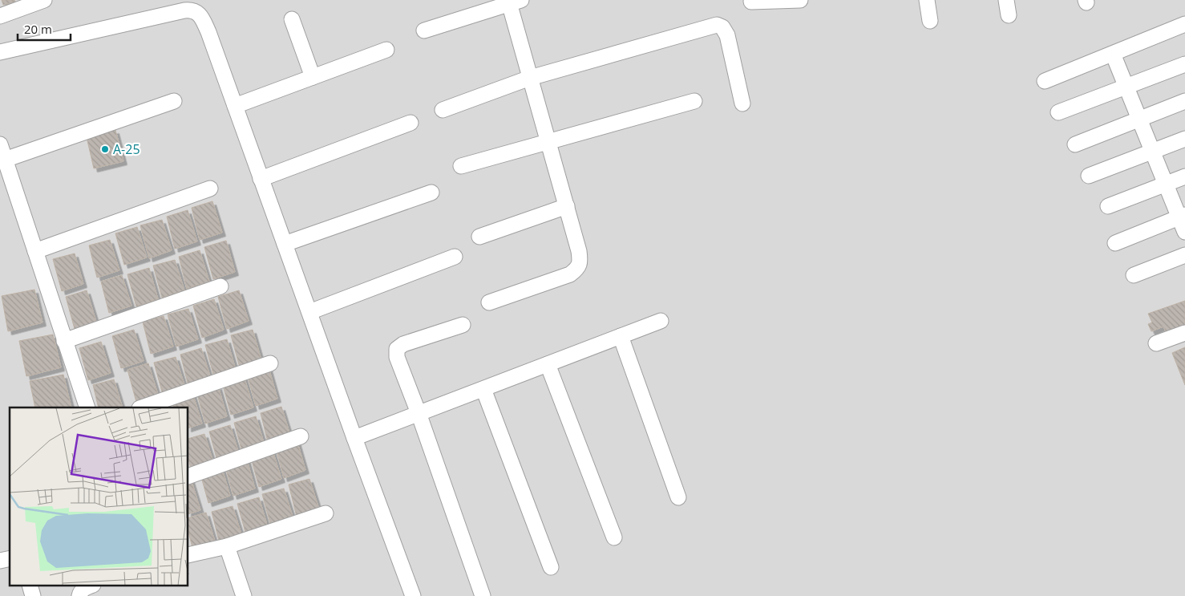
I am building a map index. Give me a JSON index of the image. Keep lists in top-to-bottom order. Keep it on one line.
{"places":["A-25"],"scale_bar":"20 m"}
